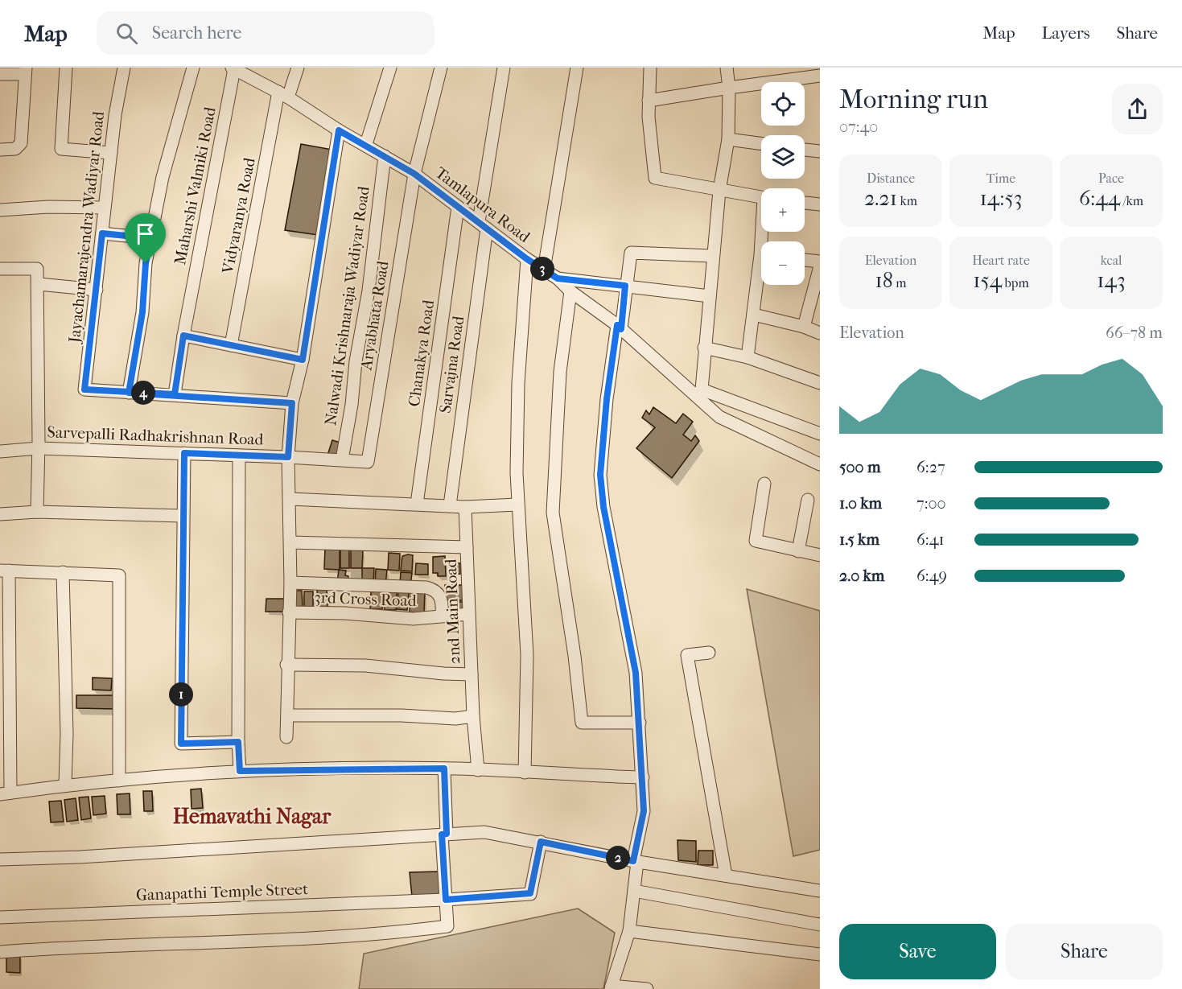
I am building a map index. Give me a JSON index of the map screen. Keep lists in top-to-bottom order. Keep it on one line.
{"streets":{"street":["Maharshi Valmiki Road","Tamlapura Road","Vidyaranya Road","Jayachamarajendra Wadiyar Road","Nalwadi Krishnaraja Wadiyar Road","Aryabhata Road","Chanakya Road","Sarvajna Road","Sarvepalli Radhakrishnan Road","3rd Cross Road","2nd Main Road","Ganapathi Temple Street"]},"crossings":[["Maharshi Valmiki Road","Tamlapura Road"],["Tamlapura Road","Vidyaranya Road"],["Tamlapura Road","Nalwadi Krishnaraja Wadiyar Road"],["Tamlapura Road","Aryabhata Road"],["Tamlapura Road","Chanakya Road"],["Tamlapura Road","Sarvajna Road"],["Nalwadi Krishnaraja Wadiyar Road","Sarvepalli Radhakrishnan Road"],["Aryabhata Road","Sarvepalli Radhakrishnan Road"],["3rd Cross Road","2nd Main Road"]],"districts":["Hemavathi Nagar"],"page":{"header":"Map","search":"Search here","nav":["Map","Layers","Share"],"heading":["Morning run","07:40"],"map_buttons":["+","−"],"stats":[["Distance","2.21 km"],["Time","14:53"],["Pace","6:44 /km"],["Elevation","18 m"],["Heart rate","154 bpm"],["kcal","143"]],"pins":["3","4","1","2"],"chart":["Elevation","66–78 m"],"list":[{"name":"500 m","note":"6:27"},{"name":"1.0 km","note":"7:00"},{"name":"1.5 km","note":"6:41"},{"name":"2.0 km","note":"6:49"}],"buttons":["Save","Share"]}}
